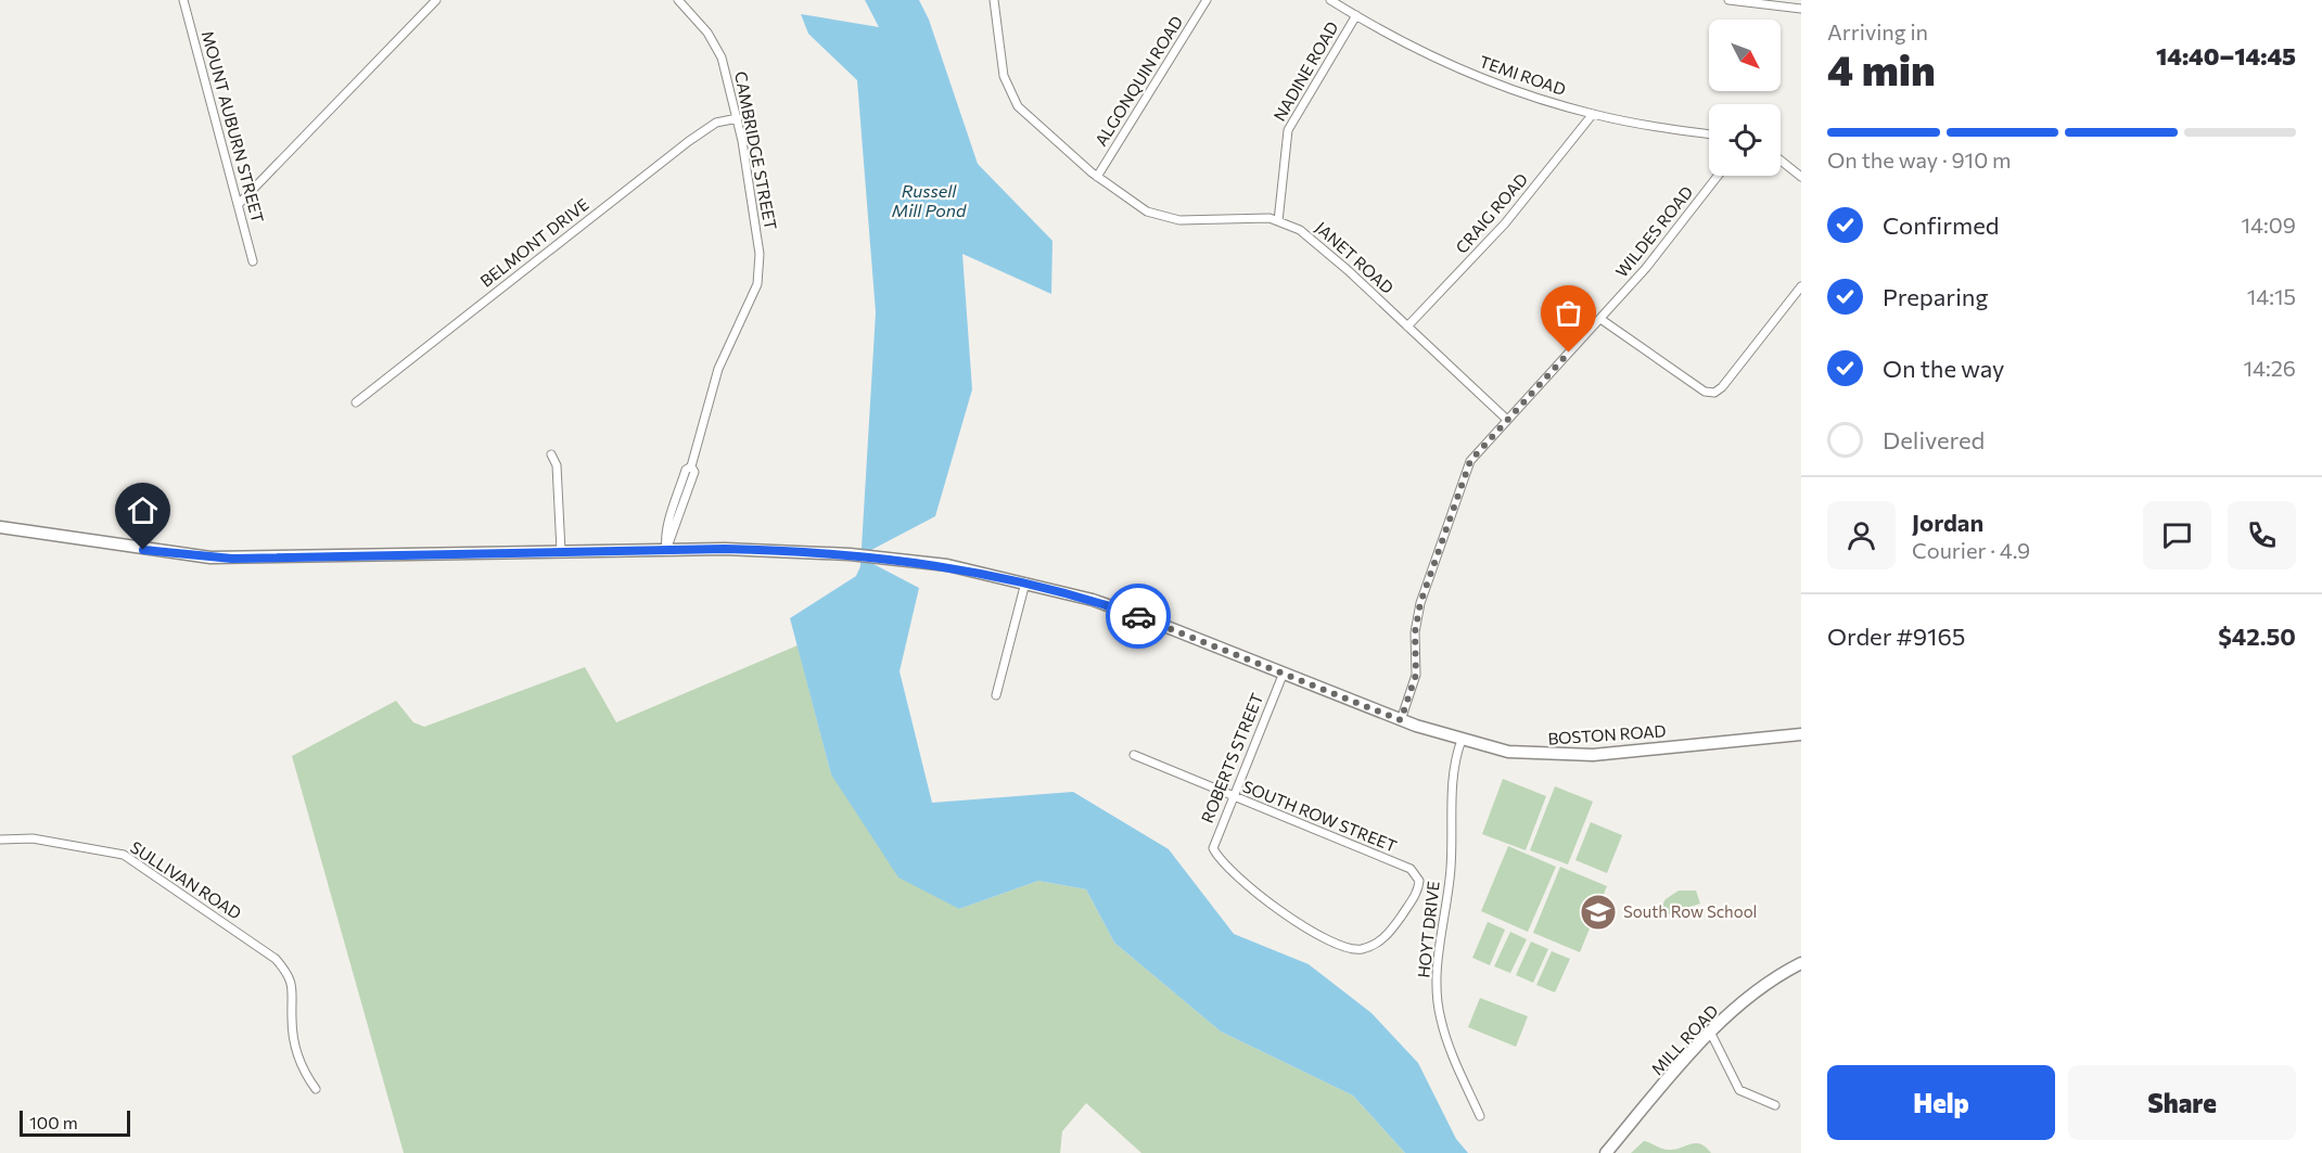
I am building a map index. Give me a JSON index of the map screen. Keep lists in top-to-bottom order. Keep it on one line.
{"streets":{"main road":["BOSTON ROAD","MILL ROAD"],"street":["NADINE ROAD","TEMI ROAD","ALGONQUIN ROAD","MOUNT AUBURN STREET","CAMBRIDGE STREET","CRAIG ROAD","WILDES ROAD","BELMONT DRIVE","JANET ROAD","ROBERTS STREET","SOUTH ROW STREET","SULLIVAN ROAD","HOYT DRIVE"]},"crossings":[["NADINE ROAD","TEMI ROAD"],["NADINE ROAD","JANET ROAD"],["TEMI ROAD","CRAIG ROAD"],["ALGONQUIN ROAD","JANET ROAD"],["CAMBRIDGE STREET","BELMONT DRIVE"],["CAMBRIDGE STREET","BOSTON ROAD"],["CRAIG ROAD","JANET ROAD"],["WILDES ROAD","JANET ROAD"],["WILDES ROAD","BOSTON ROAD"],["BOSTON ROAD","ROBERTS STREET"],["BOSTON ROAD","HOYT DRIVE"],["ROBERTS STREET","SOUTH ROW STREET"]],"water":["Russell Mill Pond"],"places":{"school or university":["South Row School"]},"scale_bar":"100 m","north":"bottom right","page":{"heading":["4 min","Arriving in","14:40–14:45"],"panel":["Jordan","Courier · 4.9","Order #9165","$42.50"],"bar":"On the way · 910 m","list":[["Confirmed","14:09"],["Preparing","14:15"],["On the way","14:26"],"Delivered"],"buttons":["Help","Share"],"scale":"100 m"}}
